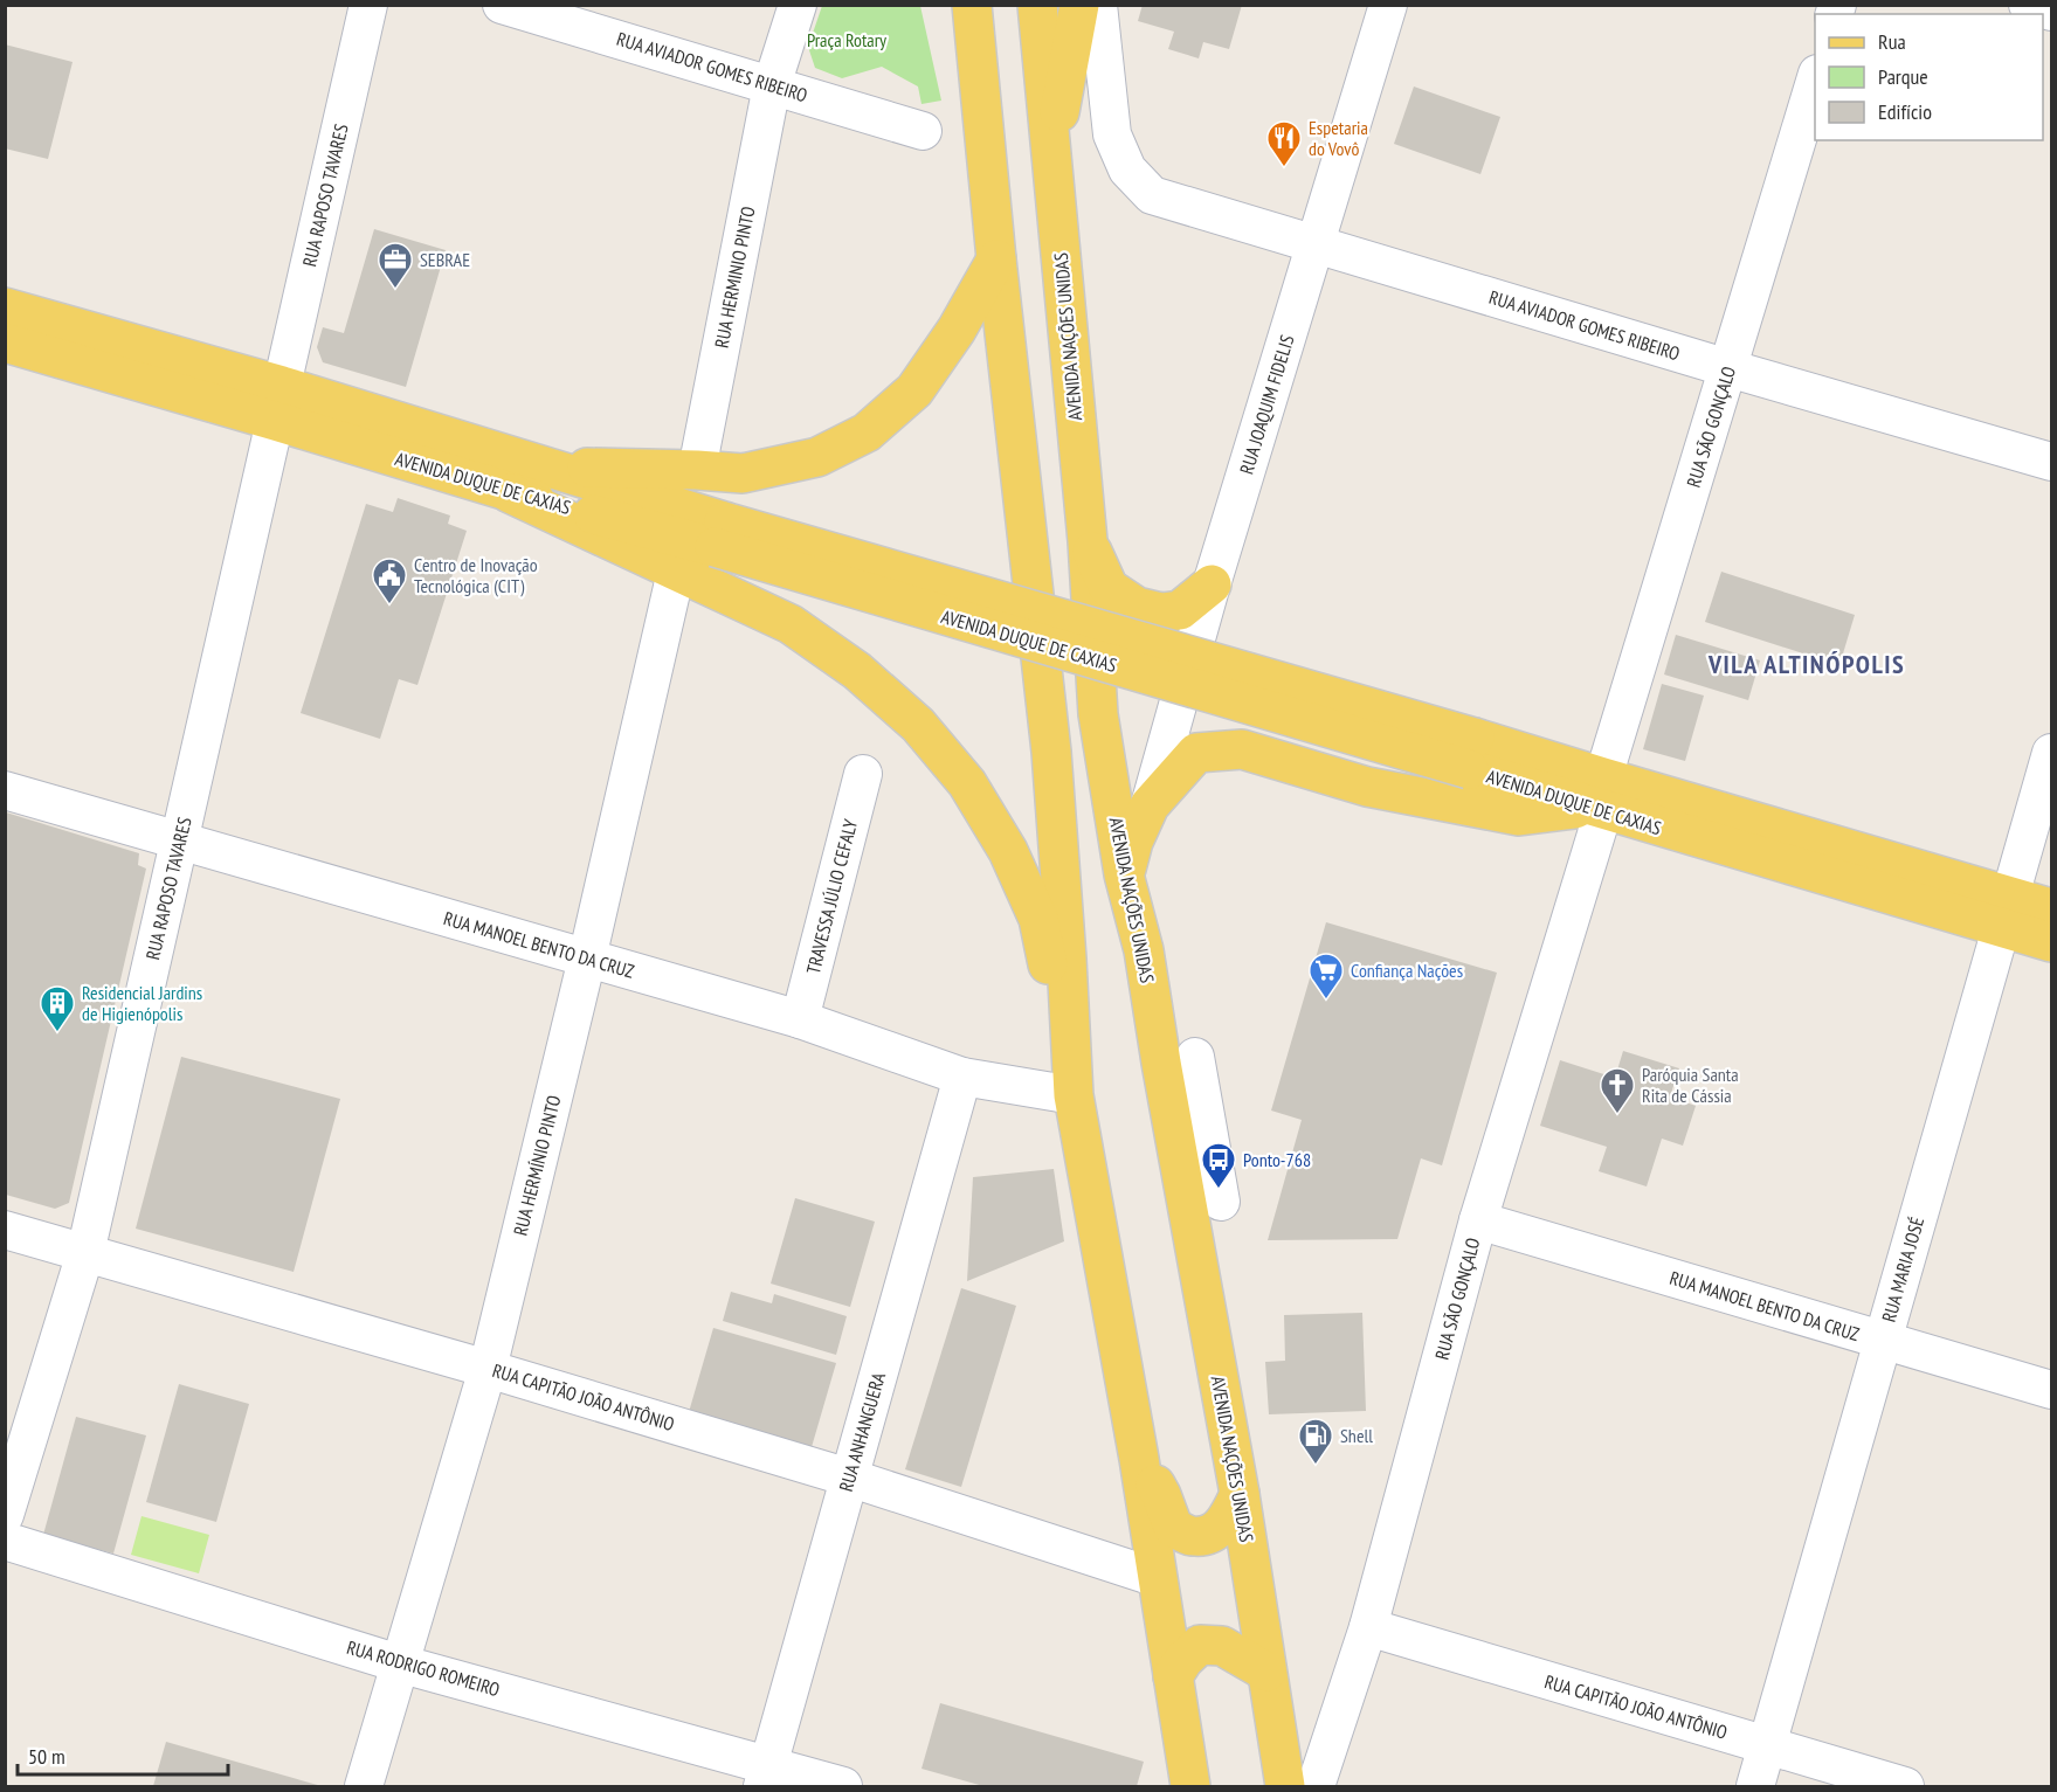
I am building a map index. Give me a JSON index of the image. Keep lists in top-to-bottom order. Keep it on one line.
{"streets":{"main road":["AVENIDA NAÇÕES UNIDAS","AVENIDA DUQUE DE CAXIAS"],"street":["RUA AVIADOR GOMES RIBEIRO","RUA RAPOSO TAVARES","RUA HERMINIO PINTO","RUA JOAQUIM FIDELIS","RUA SÃO GONÇALO","TRAVESSA JÚLIO CEFALY","RUA MANOEL BENTO DA CRUZ","RUA HERMÍNIO PINTO","RUA MARIA JOSÉ","RUA CAPITÃO JOÃO ANTÔNIO","RUA ANHANGUERA","RUA RODRIGO ROMEIRO"]},"crossings":[["RUA AVIADOR GOMES RIBEIRO","RUA HERMINIO PINTO"],["RUA AVIADOR GOMES RIBEIRO","RUA JOAQUIM FIDELIS"],["RUA AVIADOR GOMES RIBEIRO","RUA SÃO GONÇALO"],["RUA RAPOSO TAVARES","AVENIDA DUQUE DE CAXIAS"],["RUA RAPOSO TAVARES","RUA MANOEL BENTO DA CRUZ"],["RUA RAPOSO TAVARES","RUA CAPITÃO JOÃO ANTÔNIO"],["RUA SÃO GONÇALO","AVENIDA DUQUE DE CAXIAS"],["RUA SÃO GONÇALO","RUA MANOEL BENTO DA CRUZ"],["RUA SÃO GONÇALO","RUA CAPITÃO JOÃO ANTÔNIO"],["AVENIDA DUQUE DE CAXIAS","RUA HERMÍNIO PINTO"],["AVENIDA DUQUE DE CAXIAS","RUA MARIA JOSÉ"],["TRAVESSA JÚLIO CEFALY","RUA MANOEL BENTO DA CRUZ"],["RUA MANOEL BENTO DA CRUZ","RUA HERMÍNIO PINTO"],["RUA MANOEL BENTO DA CRUZ","RUA MARIA JOSÉ"],["RUA MANOEL BENTO DA CRUZ","RUA ANHANGUERA"],["RUA HERMÍNIO PINTO","RUA CAPITÃO JOÃO ANTÔNIO"],["RUA HERMÍNIO PINTO","RUA RODRIGO ROMEIRO"],["RUA MARIA JOSÉ","RUA CAPITÃO JOÃO ANTÔNIO"],["RUA CAPITÃO JOÃO ANTÔNIO","RUA ANHANGUERA"],["RUA ANHANGUERA","RUA RODRIGO ROMEIRO"]],"districts":["VILA ALTINÓPOLIS"],"parks":["Praça Rotary"],"places":{"restaurant":["Espetaria do Vovô"],"office":["SEBRAE"],"public building":["Centro de Inovação Tecnológica (CIT)"],"supermarket":["Confiança Nações"],"building":["Residencial Jardins de Higienópolis"],"church":["Paróquia Santa Rita de Cássia"],"bus stop":["Ponto-768"],"fuel station":["Shell"]},"legend":["Rua","Parque","Edifício"],"scale_bar":"50 m"}
